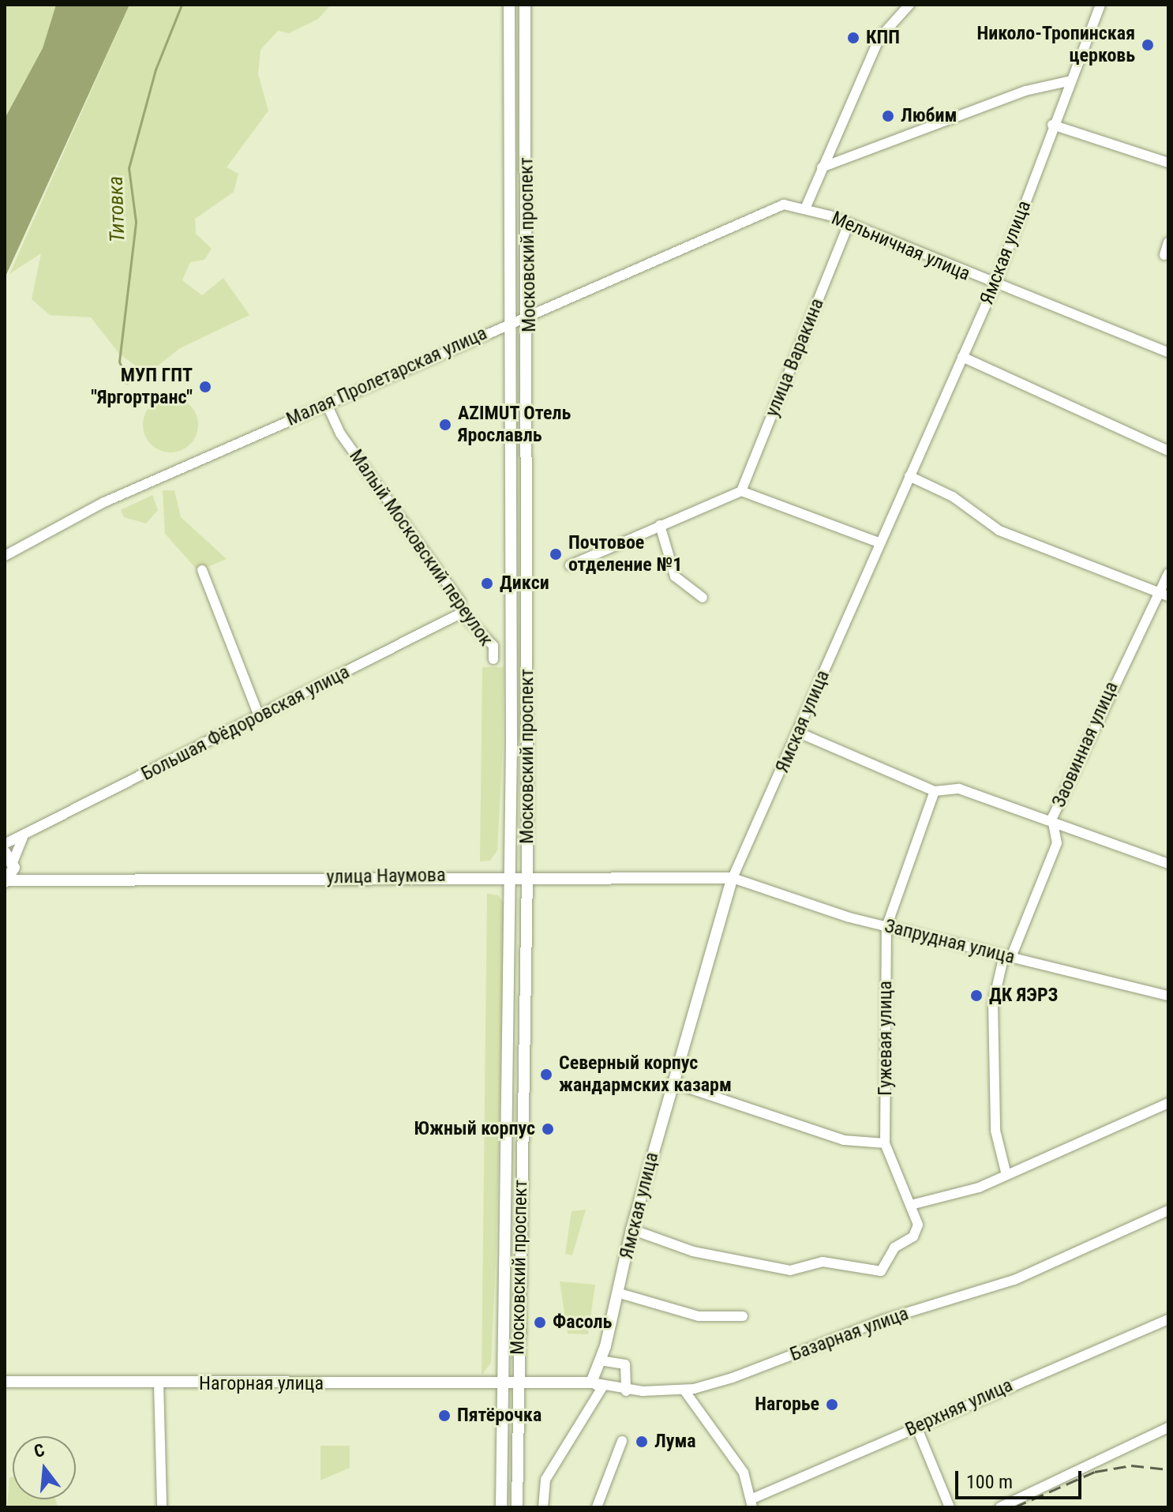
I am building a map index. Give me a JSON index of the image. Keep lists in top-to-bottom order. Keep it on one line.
{"streets":{"main road":["Московский проспект","Ямская улица","улица Наумова","Базарная улица","Нагорная улица"],"street":["Мельничная улица","улица Варакина","Малая Пролетарская улица","Малый Московский переулок","Большая Фёдоровская улица","Заовинная улица","Запрудная улица","Гужевая улица","Верхняя улица"]},"crossings":[["Московский проспект","Малая Пролетарская улица"],["Московский проспект","улица Наумова"],["Московский проспект","Базарная улица"],["Московский проспект","Нагорная улица"],["Мельничная улица","Ямская улица"],["Мельничная улица","улица Варакина"],["Мельничная улица","Малая Пролетарская улица"],["Ямская улица","улица Наумова"],["Ямская улица","Запрудная улица"],["Ямская улица","Гужевая улица"],["Ямская улица","Базарная улица"],["Малая Пролетарская улица","Малый Московский переулок"],["Малый Московский переулок","Большая Фёдоровская улица"],["Заовинная улица","Запрудная улица"],["улица Наумова","Запрудная улица"],["Запрудная улица","Гужевая улица"],["Базарная улица","Нагорная улица"]],"water":["Титовка"],"places":["КПП","Николо-Тропинская церковь","Любим","МУП ГПТ \"Яргортранс\"","AZIMUT Отель Ярославль","Почтовое отделение №1","Дикси","ДК ЯЭРЗ","Северный корпус жандармских казарм","Южный корпус","Фасоль","Нагорье","Пятёрочка","Лума"],"scale_bar":"100 m","north":"top"}
